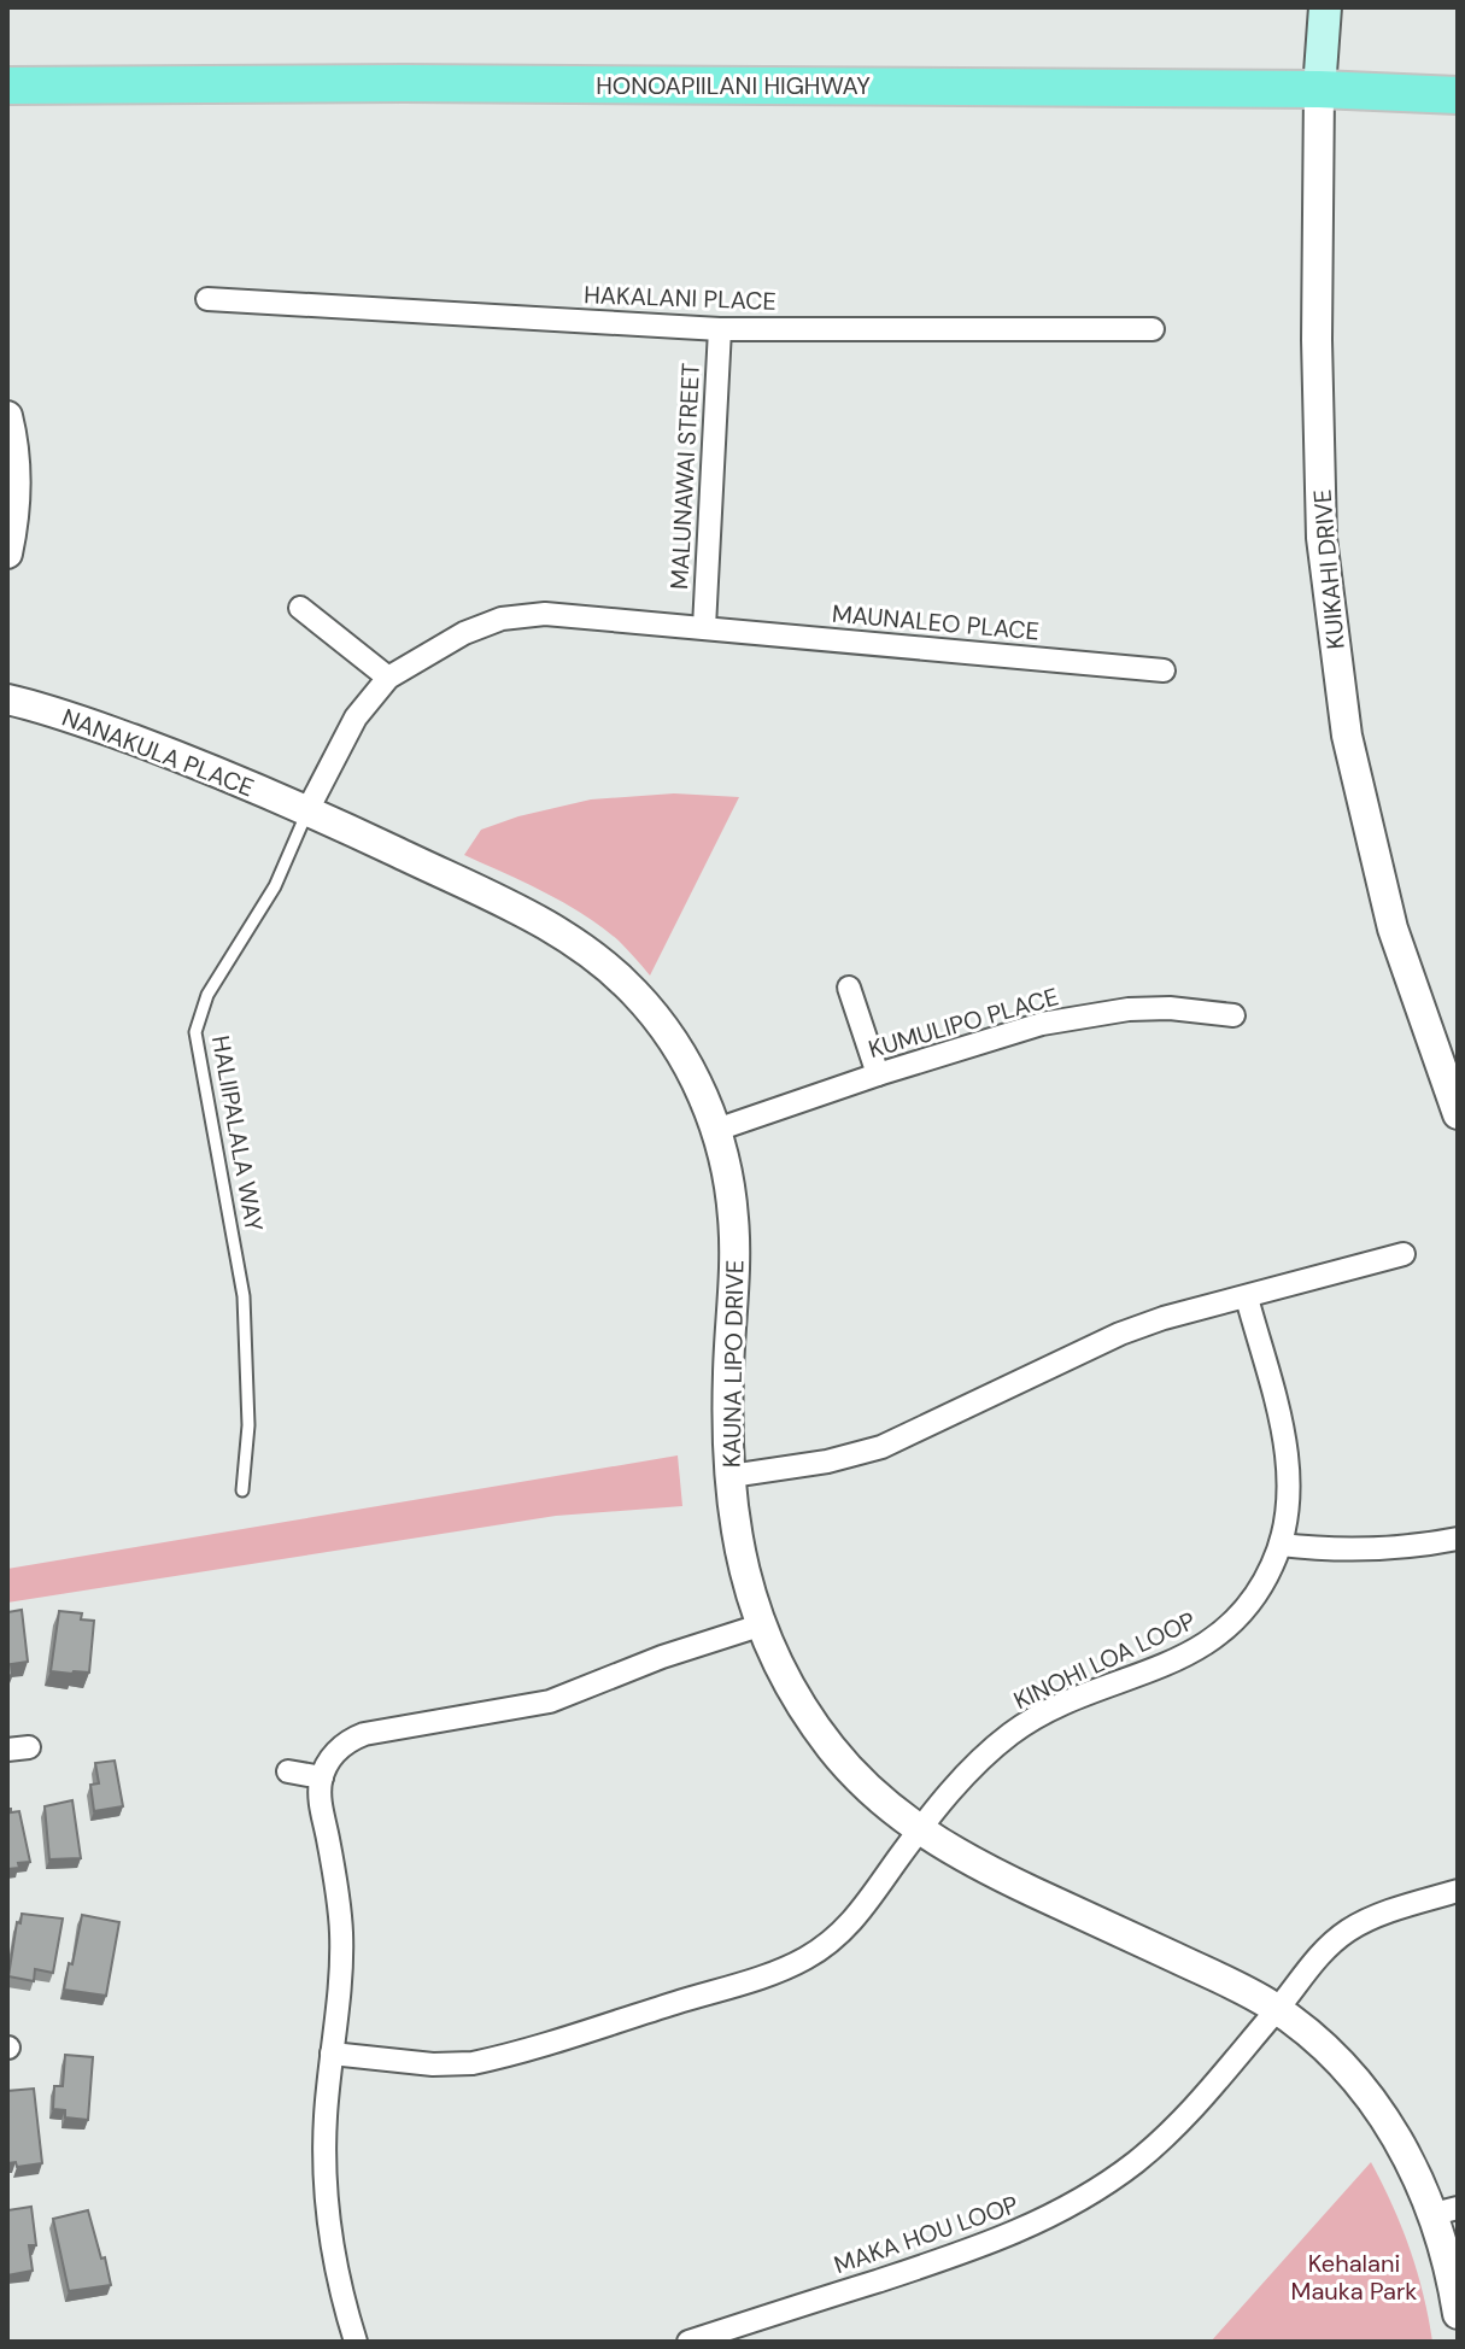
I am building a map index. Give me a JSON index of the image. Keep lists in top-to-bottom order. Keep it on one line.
{"streets":{"main road":["HONOAPIILANI HIGHWAY","KUIKAHI DRIVE"],"street":["HAKALANI PLACE","MALUNAWAI STREET","MAUNALEO PLACE","NANAKULA PLACE","KUMULIPO PLACE","KAUNA LIPO DRIVE","KINOHI LOA LOOP","MAKA HOU LOOP"],"lane":["HALIIPALALA WAY"]},"crossings":[["HONOAPIILANI HIGHWAY","KUIKAHI DRIVE"],["HAKALANI PLACE","MALUNAWAI STREET"],["MALUNAWAI STREET","MAUNALEO PLACE"],["NANAKULA PLACE","HALIIPALALA WAY"],["NANAKULA PLACE","KAUNA LIPO DRIVE"],["KUMULIPO PLACE","KAUNA LIPO DRIVE"],["HALIIPALALA WAY","KAUNA LIPO DRIVE"],["KAUNA LIPO DRIVE","KINOHI LOA LOOP"],["KAUNA LIPO DRIVE","MAKA HOU LOOP"]],"parks":["Kehalani Mauka Park"]}
